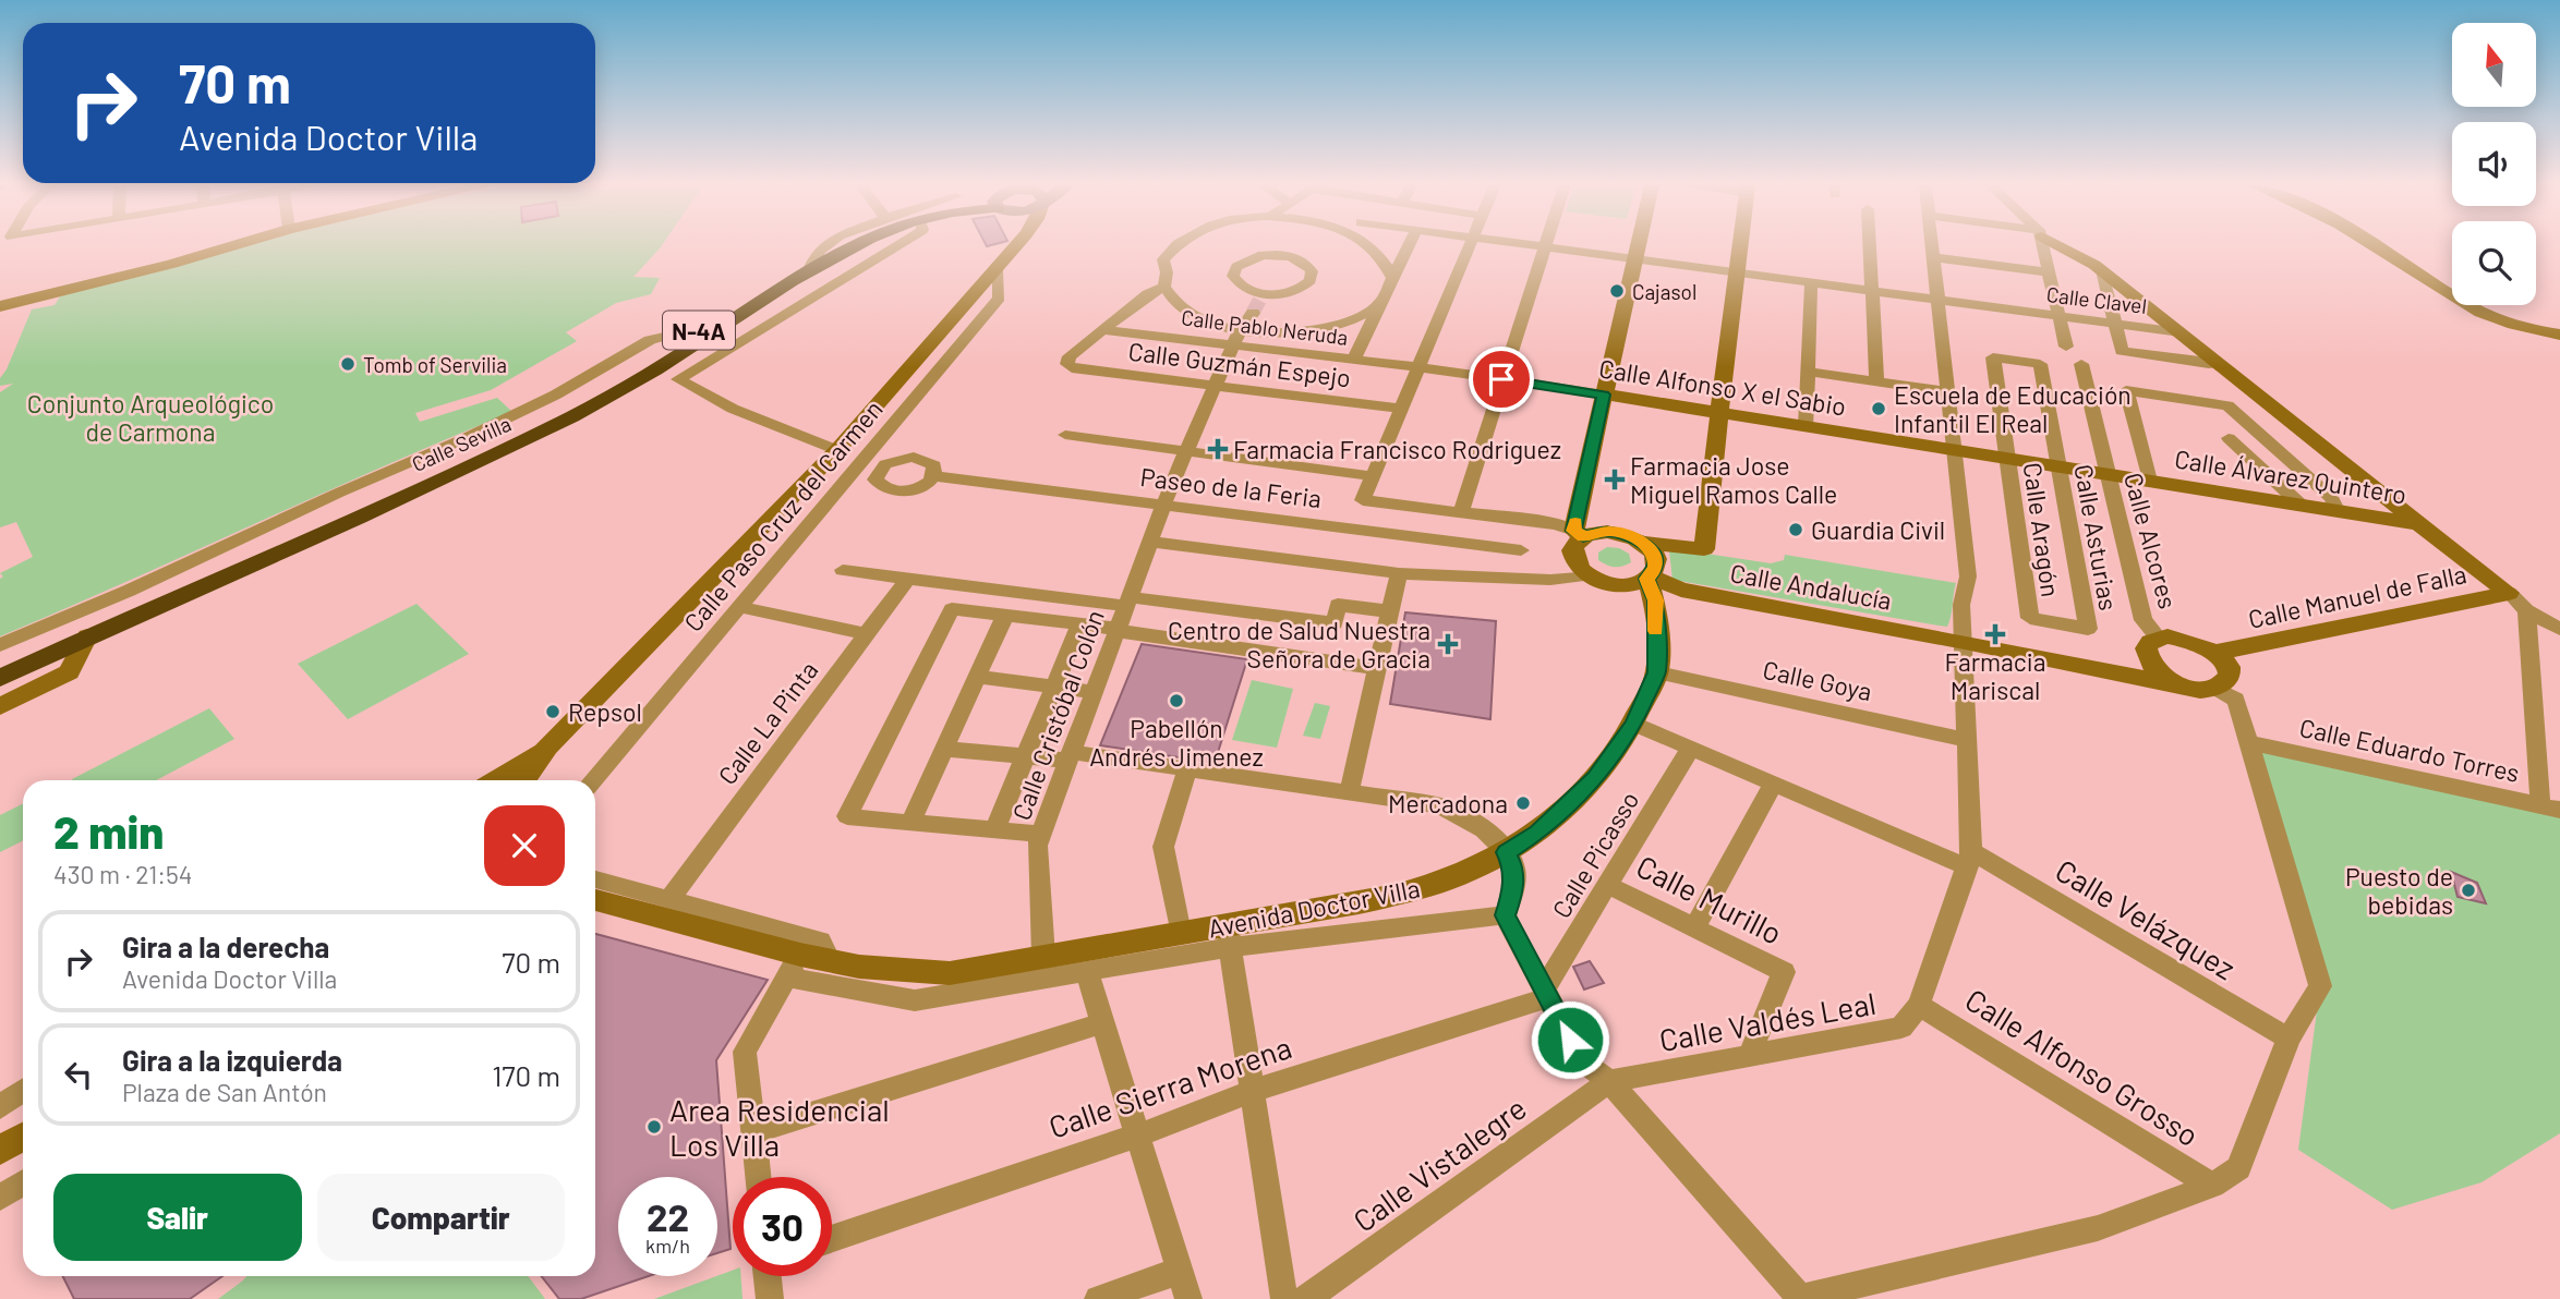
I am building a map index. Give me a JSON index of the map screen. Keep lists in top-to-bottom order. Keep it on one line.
{"streets":{"highway":["N-4A","Calle Sevilla"],"street":["Calle Clavel","Calle Pablo Neruda","Calle Guzmán Espejo","Calle Alfonso X el Sabio","Calle Álvarez Quintero","Paseo de la Feria","Calle Paso Cruz del Carmen","Calle Aragón","Calle Asturias","Calle Alcores","Calle Andalucía","Calle Manuel de Falla","Calle Goya","Calle Cristóbal Colón","Calle La Pinta","Calle Eduardo Torres","Calle Picasso","Calle Murillo","Avenida Doctor Villa","Calle Velázquez","Calle Valdés Leal","Calle Alfonso Grosso","Calle Sierra Morena","Calle Vistalegre"]},"crossings":[["Calle Pablo Neruda","Calle Guzmán Espejo"],["Calle Pablo Neruda","Calle Alfonso X el Sabio"],["Calle Pablo Neruda","Calle Cristóbal Colón"],["N-4A","Calle Sevilla"],["Calle Guzmán Espejo","Calle Cristóbal Colón"],["Calle Alfonso X el Sabio","Calle Álvarez Quintero"],["Calle Alfonso X el Sabio","Calle Aragón"],["Calle Alfonso X el Sabio","Calle Asturias"],["Calle Alfonso X el Sabio","Calle Alcores"],["Calle Álvarez Quintero","Calle Alcores"],["Calle Álvarez Quintero","Calle Manuel de Falla"],["Paseo de la Feria","Calle Cristóbal Colón"],["Calle Aragón","Calle Asturias"],["Calle Andalucía","Avenida Doctor Villa"],["Calle Andalucía","Calle Valdés Leal"],["Calle Goya","Avenida Doctor Villa"],["Calle Goya","Calle Valdés Leal"],["Calle Cristóbal Colón","Avenida Doctor Villa"],["Calle Picasso","Calle Murillo"],["Calle Picasso","Calle Velázquez"],["Calle Picasso","Calle Sierra Morena"],["Calle Murillo","Calle Valdés Leal"],["Avenida Doctor Villa","Calle Velázquez"],["Calle Velázquez","Calle Valdés Leal"],["Calle Valdés Leal","Calle Alfonso Grosso"],["Calle Valdés Leal","Calle Vistalegre"]],"parks":["Conjunto Arqueológico de Carmona"],"places":{"other":["Cajasol","Tomb of Servilia","Escuela de Educación Infantil El Real","Guardia Civil","Pabellón Andrés Jimenez","Repsol","Mercadona","Puesto de bebidas","Area Residencial Los Villa"],"health":["Farmacia Francisco Rodriguez","Farmacia Jose Miguel Ramos Calle","Farmacia Mariscal","Centro de Salud Nuestra Señora de Gracia"]},"north":"top","page":{"turn":["70 m","Avenida Doctor Villa"],"heading":["2 min","430 m · 21:54"],"list":[{"name":"Gira a la derecha","note":"Avenida Doctor Villa","value":"70 m"},{"name":"Gira a la izquierda","note":"Plaza de San Antón","value":"170 m"}],"buttons":["Salir","Compartir"],"speed":"22 km/h","limit":"30"}}
